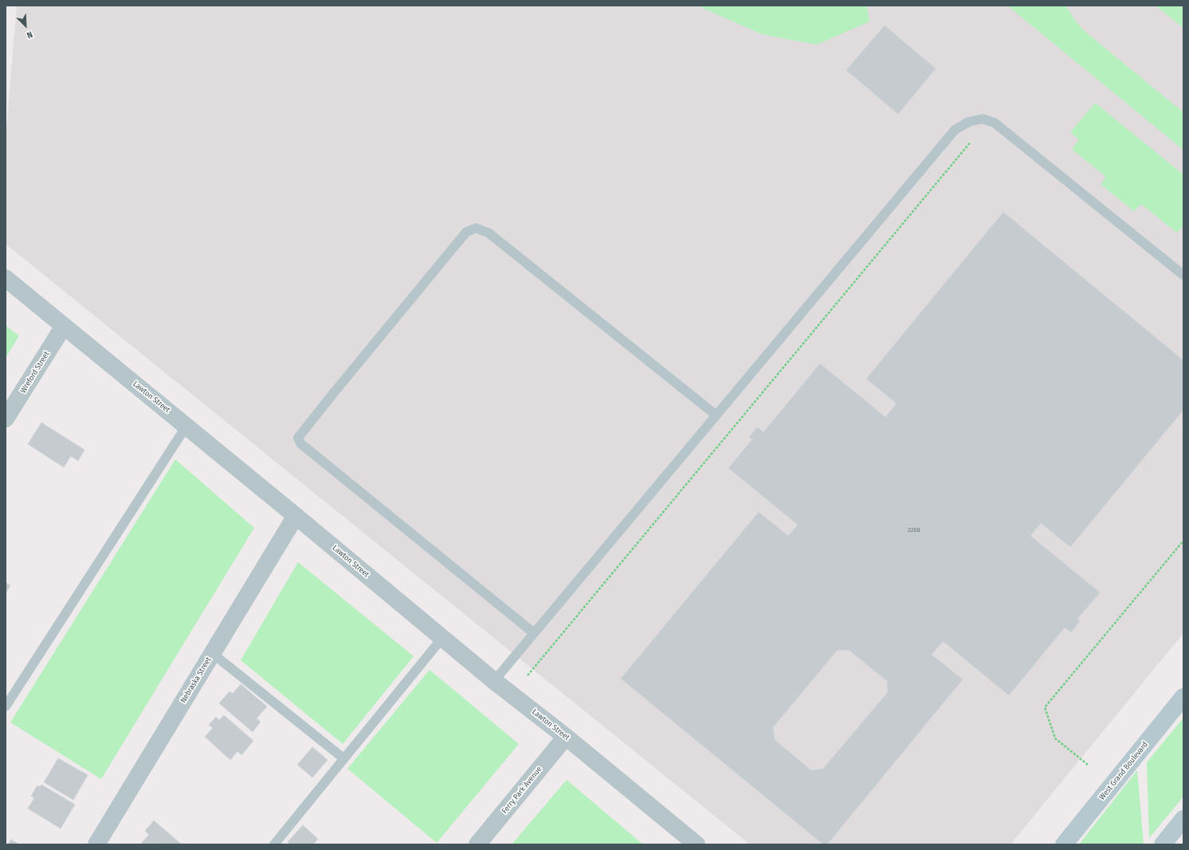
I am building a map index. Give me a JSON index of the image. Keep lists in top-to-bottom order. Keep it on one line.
{"streets":{"main road":["West Grand Boulevard"],"street":["Wreford Street","Lawton Street","Nebraska Street","Ferry Park Avenue"]},"crossings":[["Wreford Street","Lawton Street"],["Lawton Street","Nebraska Street"],["Lawton Street","Ferry Park Avenue"]],"house_numbers":["2200"],"north":"bottom right"}
